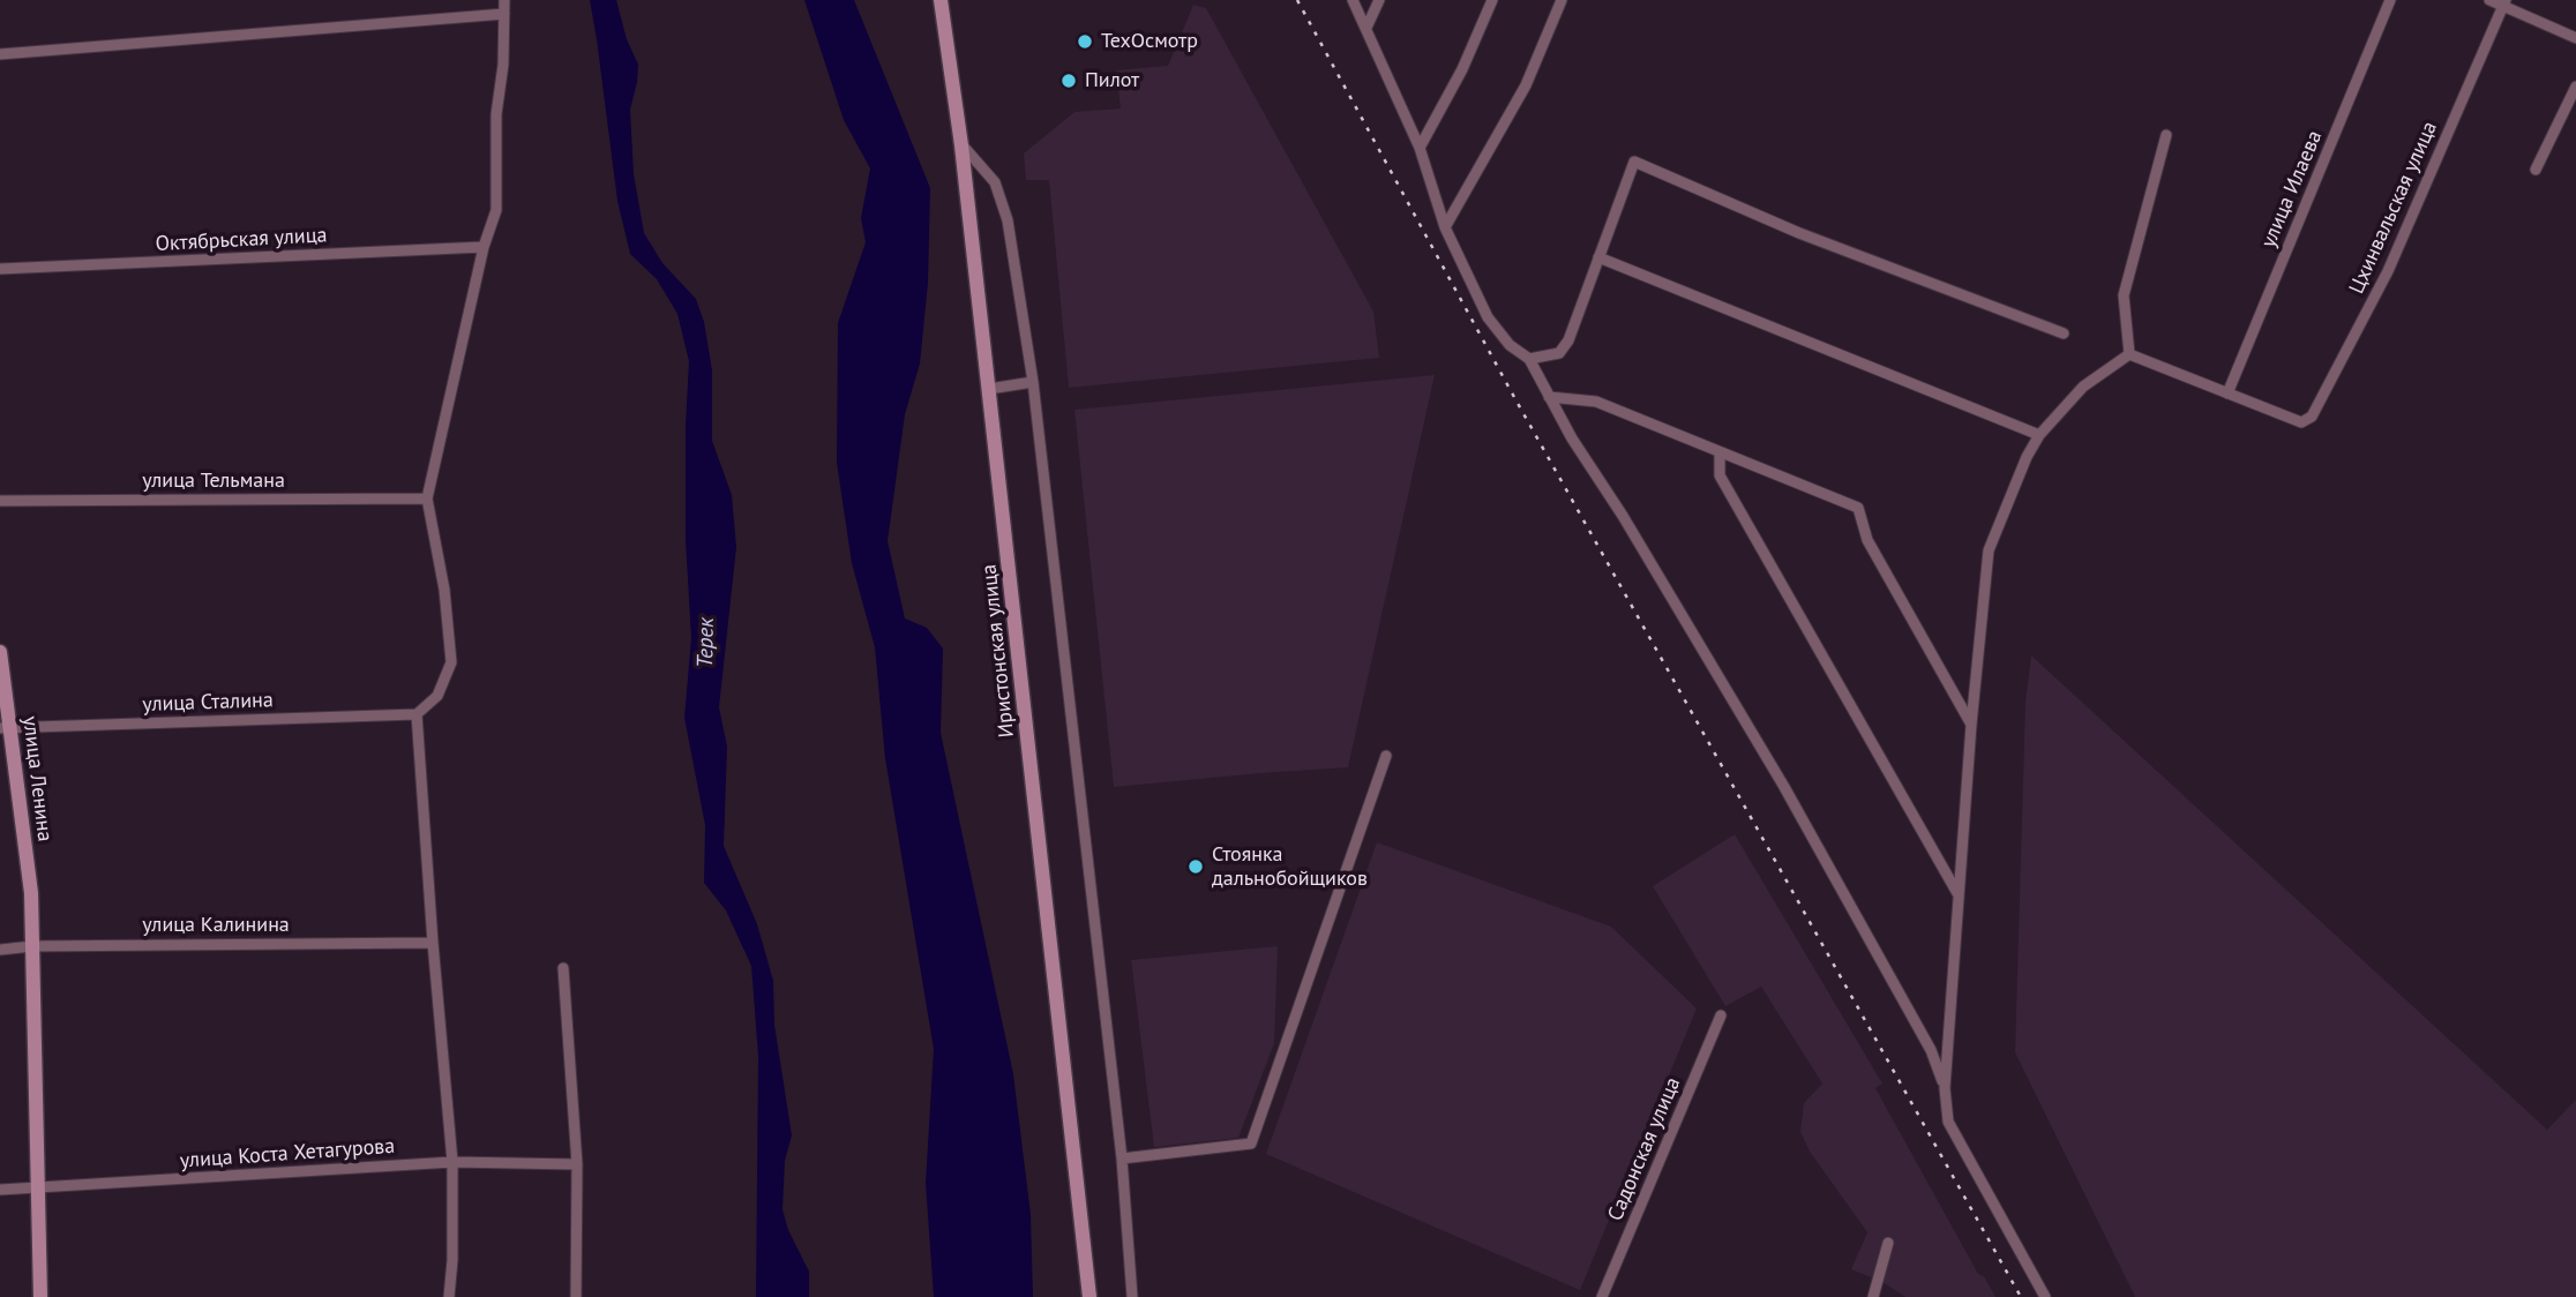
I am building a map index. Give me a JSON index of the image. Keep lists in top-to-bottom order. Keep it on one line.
{"streets":{"main road":["Иристонская улица","улица Ленина"],"street":["улица Илаева","Цхинвальская улица","Октябрьская улица","улица Тельмана","улица Сталина","улица Калинина","Садонская улица","улица Коста Хетагурова"]},"crossings":[["улица Илаева","Цхинвальская улица"],["улица Сталина","улица Ленина"],["улица Ленина","улица Калинина"],["улица Ленина","улица Коста Хетагурова"]],"water":["Терек"],"places":["ТехОсмотр","Пилот","Стоянка дальнобойщиков"]}
